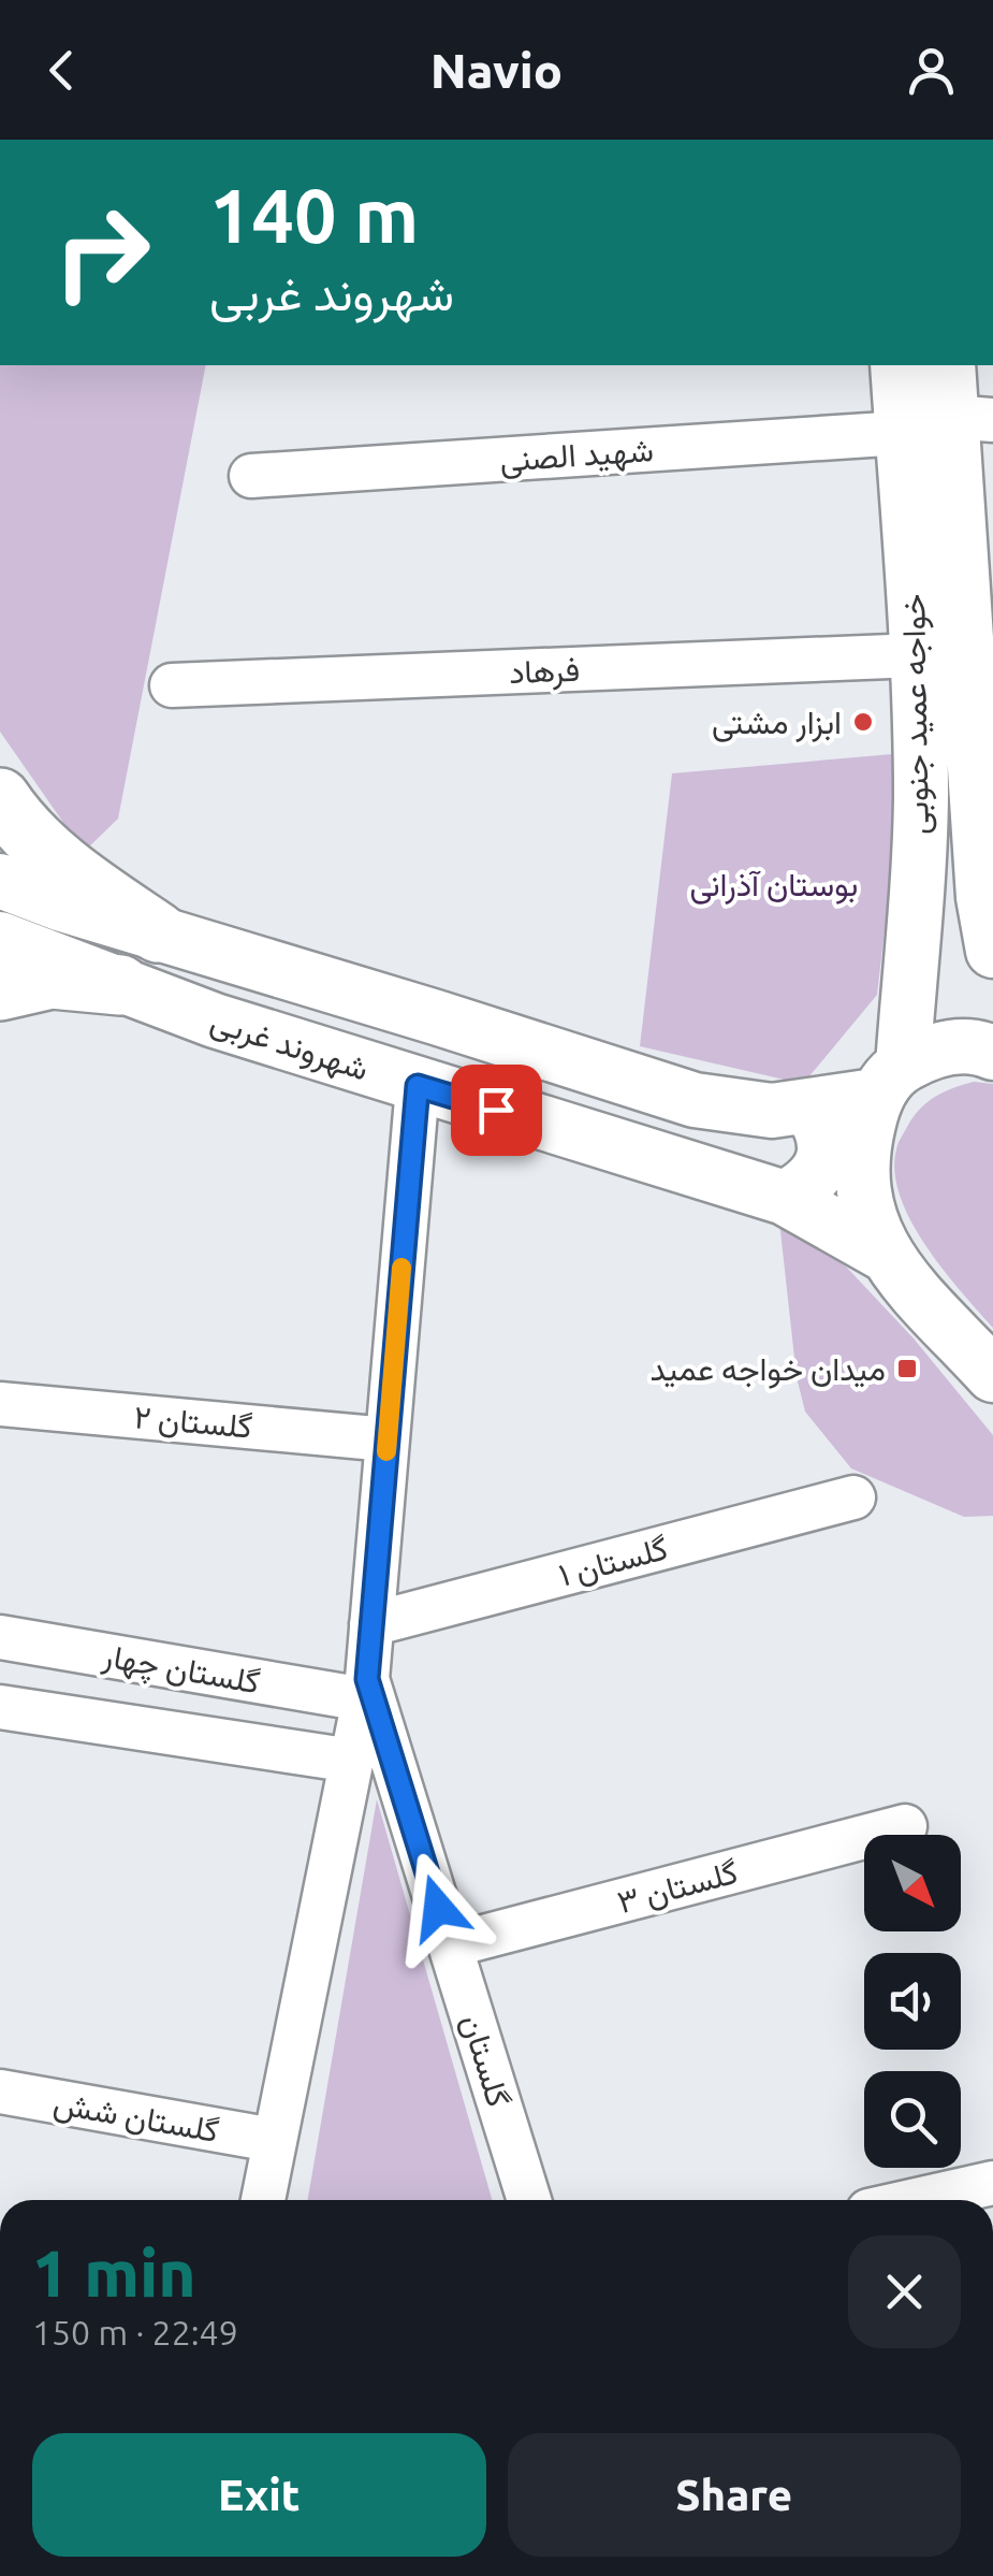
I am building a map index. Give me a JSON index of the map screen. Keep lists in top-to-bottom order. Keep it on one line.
{"streets":{"main road":["خواجه عمید جنوبی","شهروند غربی"],"street":["شهید الصنی","فرهاد","گلستان ۲","گلستان ۱","گلستان چهار","گلستان ۳","گلستان","گلستان شش"]},"crossings":[["شهید الصنی","خواجه عمید جنوبی"],["فرهاد","خواجه عمید جنوبی"],["خواجه عمید جنوبی","شهروند غربی"],["شهروند غربی","گلستان"],["گلستان ۲","گلستان"],["گلستان ۱","گلستان"],["گلستان چهار","گلستان"],["گلستان ۳","گلستان"]],"parks":["بوستان آذرانی"],"places":{"other":["ابزار مشتی"],"transit":["میدان خواجه عمید"]},"north":"bottom right","page":{"header":"Navio","turn":["140 m","شهروند غربی"],"heading":["1 min","150 m · 22:49"],"buttons":["Exit","Share"]}}
